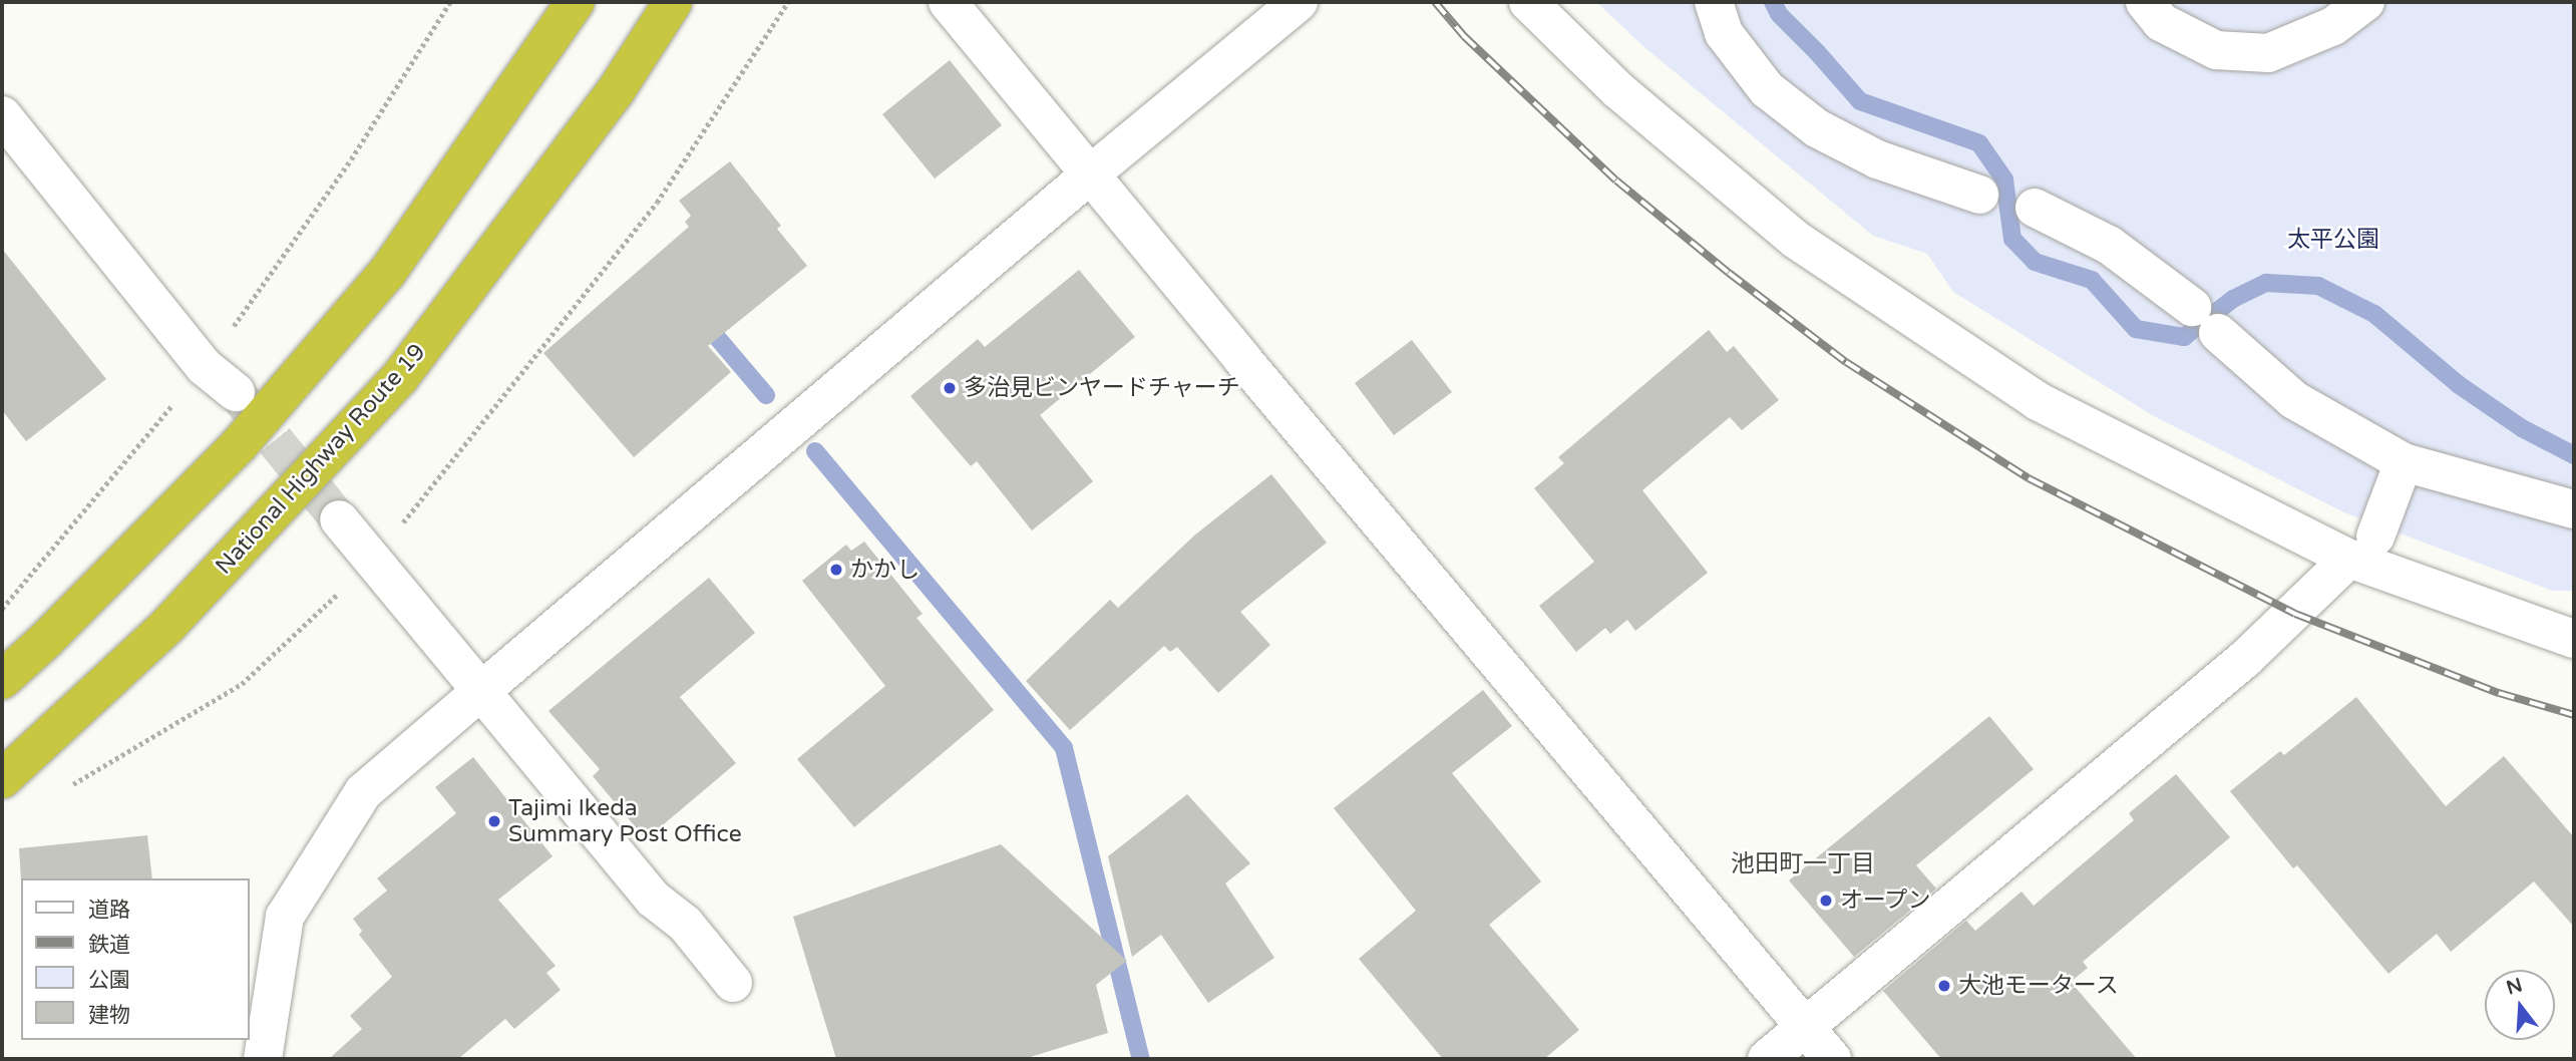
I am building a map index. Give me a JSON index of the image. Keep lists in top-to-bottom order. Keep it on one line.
{"streets":{"highway":["National Highway Route 19"]},"districts":["池田町一丁目"],"parks":["太平公園"],"places":["多治見ビンヤードチャーチ","かかし","Tajimi Ikeda Summary Post Office","オープン","大池モータース"],"legend":["道路","鉄道","公園","建物"],"north":"top"}
